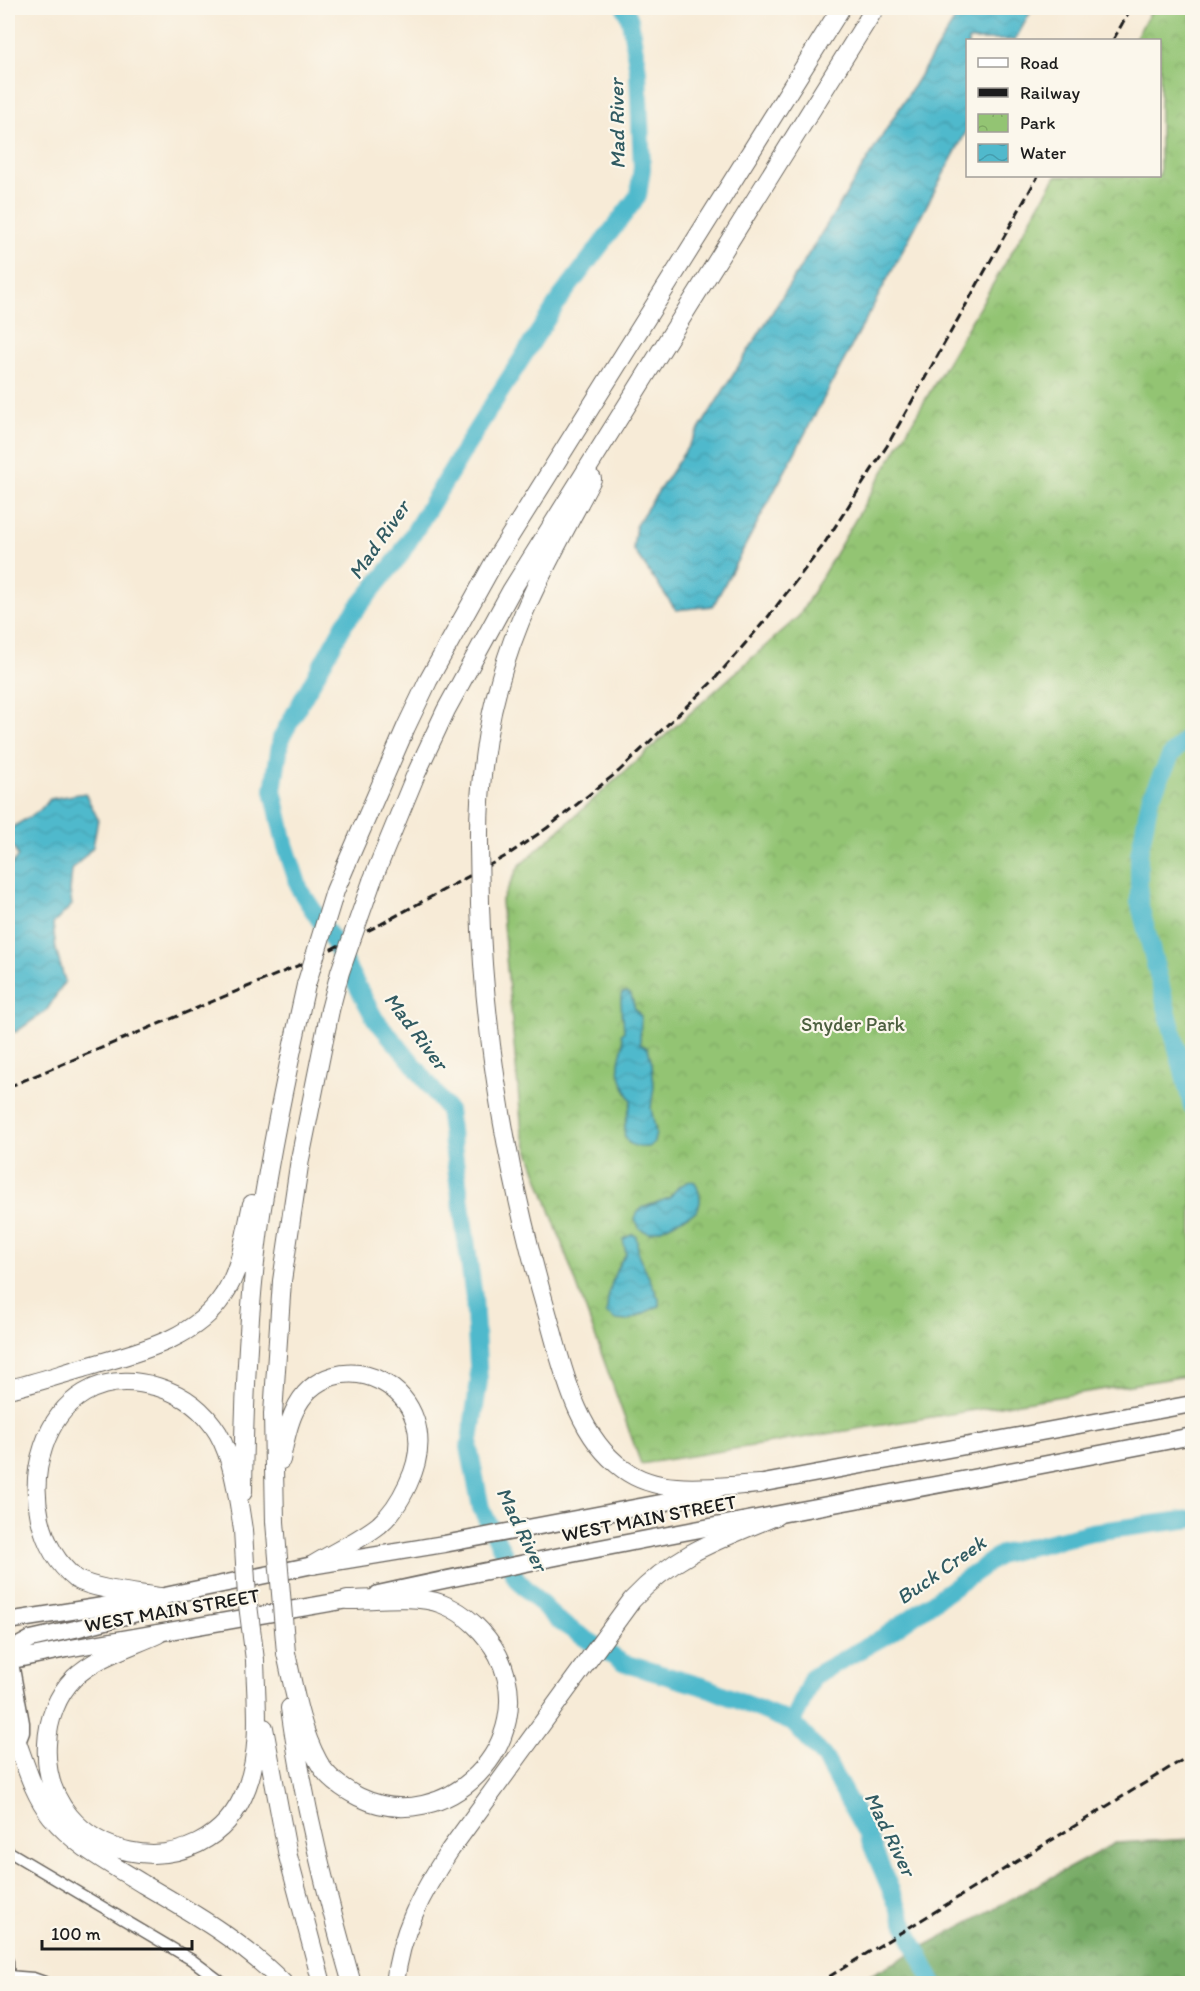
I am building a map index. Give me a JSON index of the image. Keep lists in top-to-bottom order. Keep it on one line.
{"streets":{"main road":["WEST MAIN STREET"]},"water":["Mad River","Buck Creek"],"parks":["Snyder Park"],"legend":["Road","Railway","Park","Water"],"scale_bar":"100 m"}
